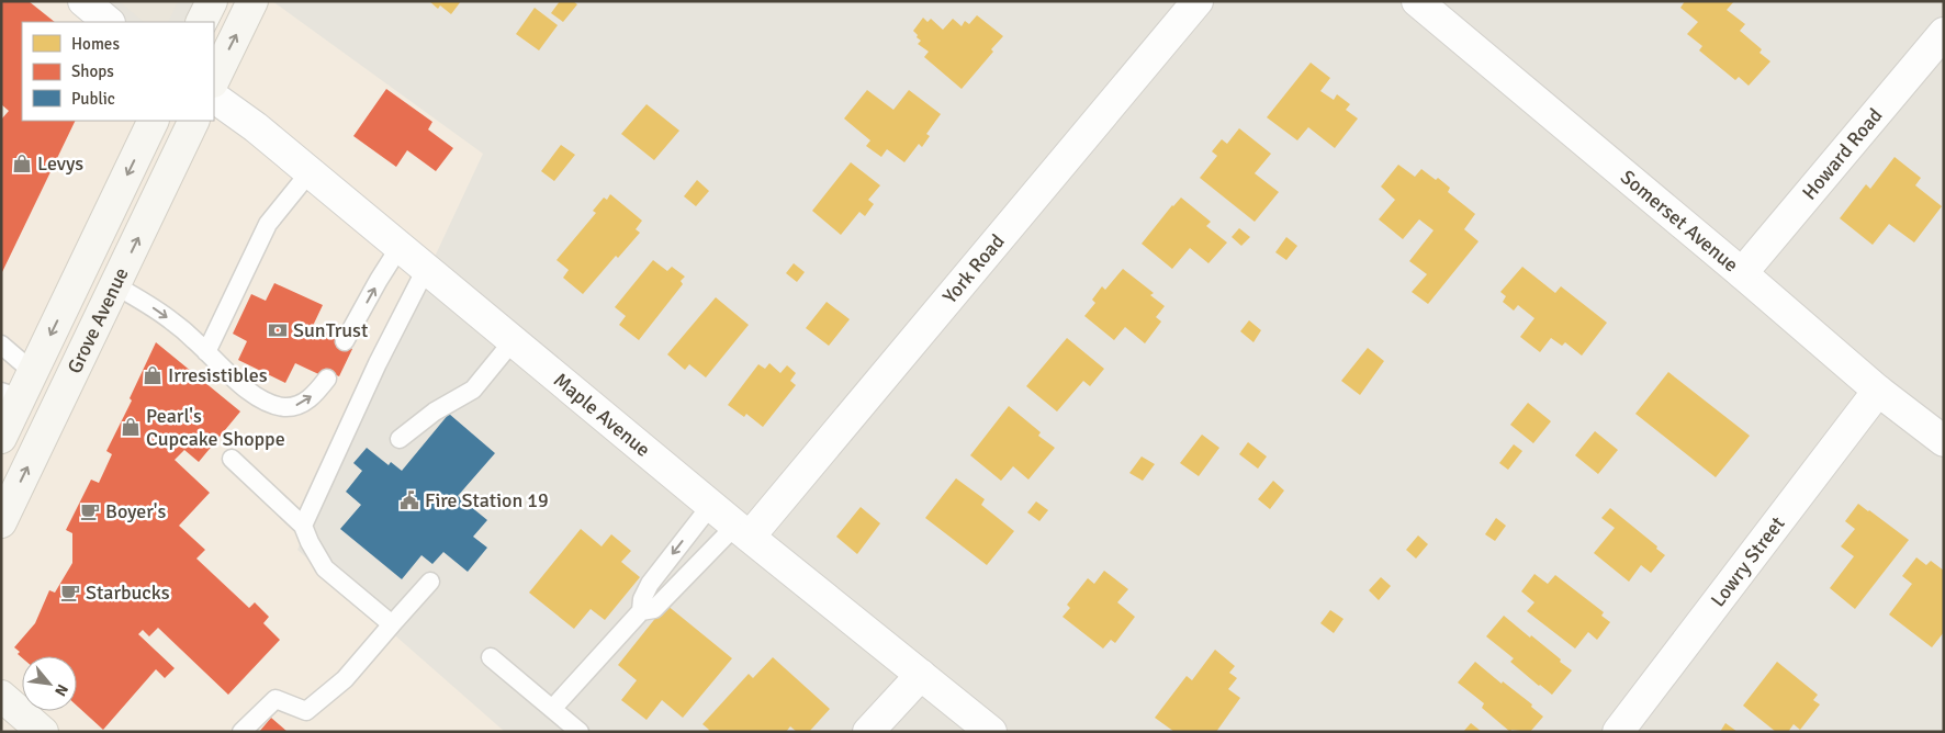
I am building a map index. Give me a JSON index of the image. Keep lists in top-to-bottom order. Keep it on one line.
{"streets":{"street":["Howard Road","Somerset Avenue","York Road","Grove Avenue","Maple Avenue","Lowry Street"]},"crossings":[["Howard Road","Somerset Avenue"],["Somerset Avenue","Lowry Street"],["York Road","Maple Avenue"]],"places":{"shop":["Levys","Irresistibles","Pearl's Cupcake Shoppe"],"bank":["SunTrust"],"public building":["Fire Station 19"],"cafe":["Boyer's","Starbucks"]},"legend":["Homes","Shops","Public"],"north":"bottom right"}
